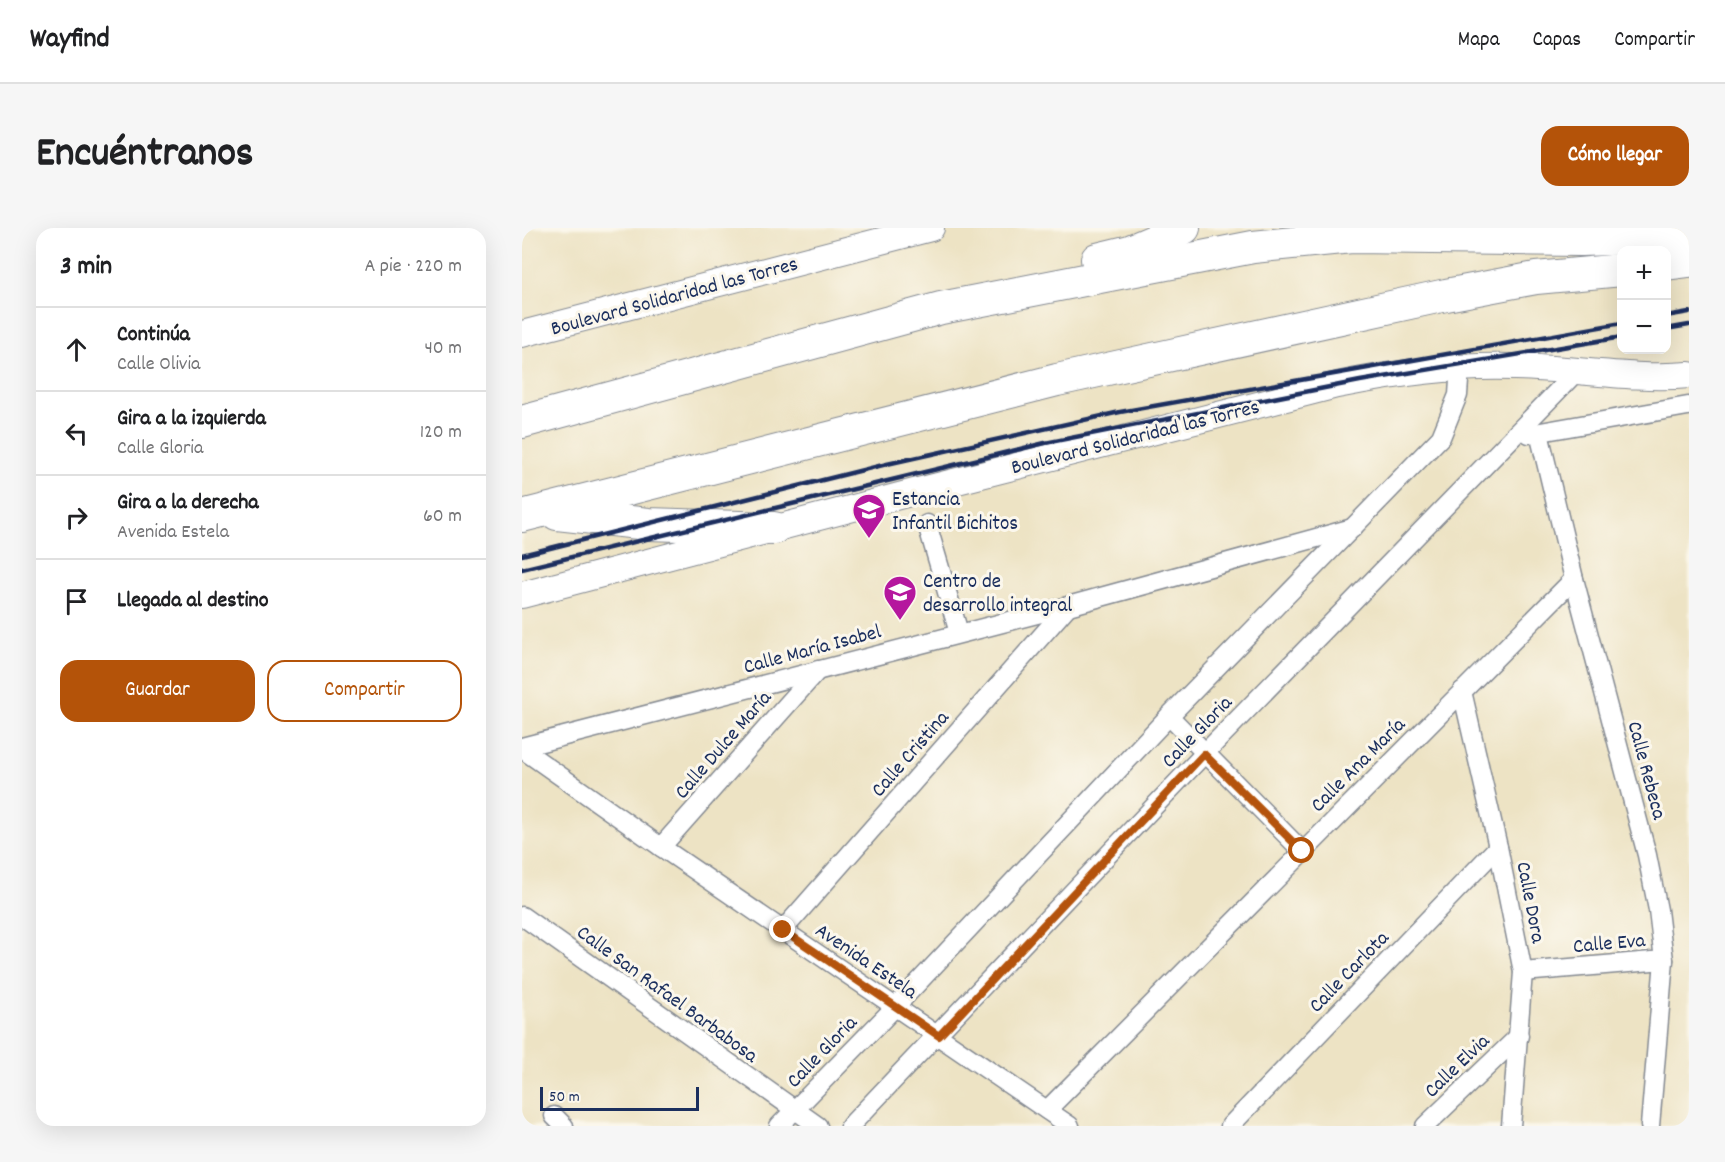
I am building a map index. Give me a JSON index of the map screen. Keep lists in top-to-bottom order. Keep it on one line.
{"streets":{"main road":["Boulevard Solidaridad las Torres"],"street":["Calle María Isabel","Calle Gloria","Calle Dulce María","Calle Cristina","Calle Ana María","Calle Rebeca","Calle Dora","Calle Eva","Avenida Estela","Calle Carlota","Calle San Rafael Barbabosa","Calle Elvia"]},"crossings":[["Boulevard Solidaridad las Torres","Calle Gloria"],["Calle María Isabel","Calle Gloria"],["Calle María Isabel","Calle Dulce María"],["Calle María Isabel","Calle Cristina"],["Calle María Isabel","Avenida Estela"],["Calle Gloria","Avenida Estela"],["Calle Gloria","Calle San Rafael Barbabosa"],["Calle Dulce María","Avenida Estela"],["Calle Cristina","Avenida Estela"],["Calle Ana María","Calle Rebeca"],["Calle Ana María","Calle Dora"],["Calle Ana María","Avenida Estela"],["Calle Rebeca","Calle Eva"],["Calle Dora","Calle Eva"],["Calle Dora","Calle Carlota"],["Calle Dora","Calle Elvia"]],"places":{"school or university":["Estancia Infantil Bichitos","Centro de desarrollo integral"]},"scale_bar":"50 m","page":{"header":"Wayfind","nav":["Mapa","Capas","Compartir"],"title":"Encuéntranos","buttons":["Cómo llegar",["Guardar","Compartir"]],"heading":["3 min","A pie · 220 m"],"map_buttons":["+","−"],"list":[["Continúa","Calle Olivia","40 m"],["Gira a la izquierda","Calle Gloria","120 m"],["Gira a la derecha","Avenida Estela","60 m"],"Llegada al destino"],"scale":"50 m"}}
